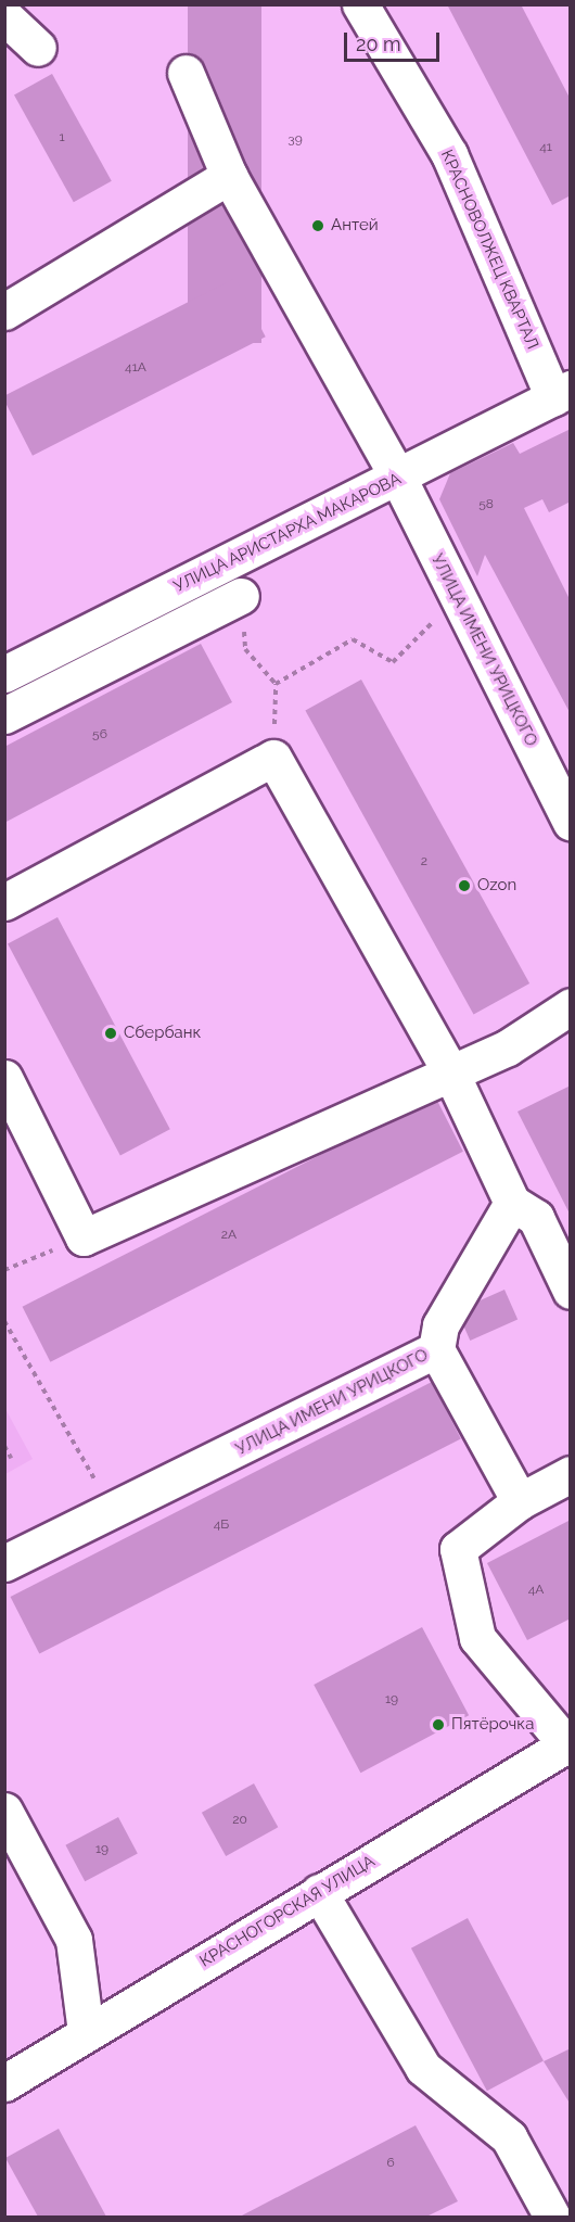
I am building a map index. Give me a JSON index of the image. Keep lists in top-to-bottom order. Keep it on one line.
{"streets":{"street":["КРАСНОВОЛЖЕЦ КВАРТАЛ","УЛИЦА АРИСТАРХА МАКАРОВА","УЛИЦА ИМЕНИ УРИЦКОГО","КРАСНОГОРСКАЯ УЛИЦА"]},"crossings":[["КРАСНОВОЛЖЕЦ КВАРТАЛ","УЛИЦА АРИСТАРХА МАКАРОВА"],["УЛИЦА АРИСТАРХА МАКАРОВА","УЛИЦА ИМЕНИ УРИЦКОГО"]],"places":["Антей","Ozon","Сбербанк","Пятёрочка"],"house_numbers":["1","39","41","41А","58","56","2","2А","4Б","4А","19","20","19","6"],"scale_bar":"20 m"}
